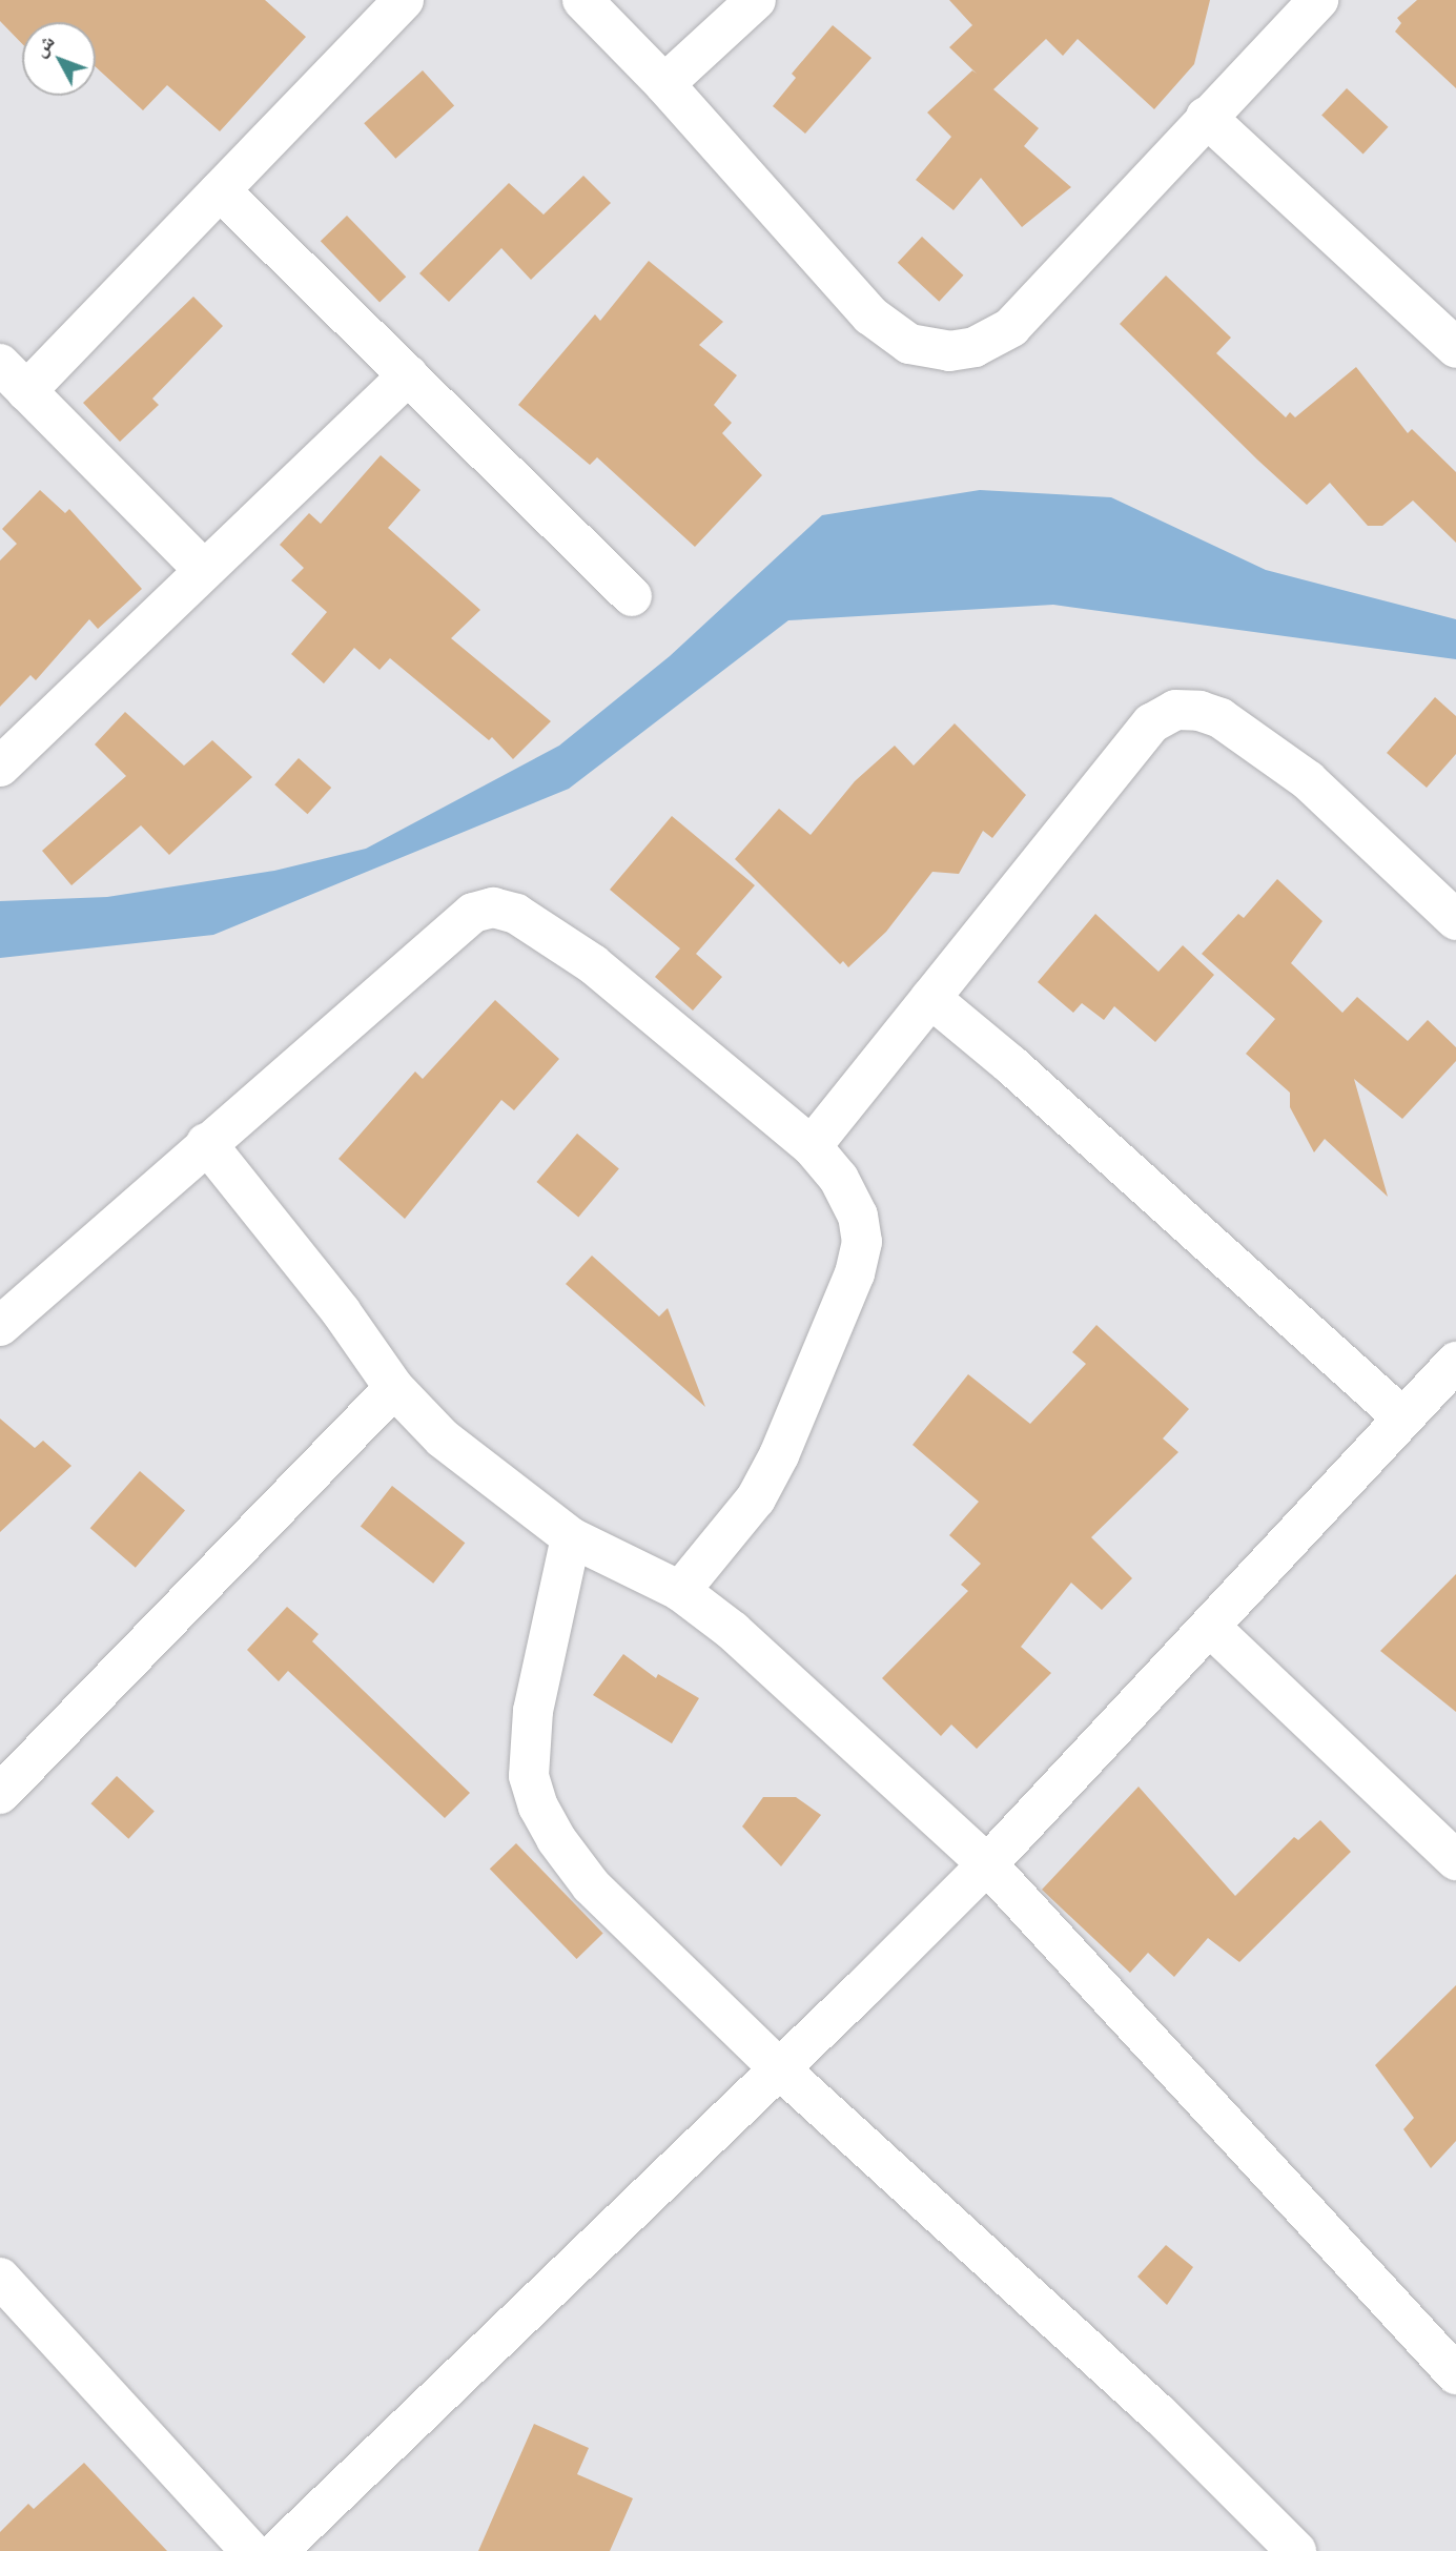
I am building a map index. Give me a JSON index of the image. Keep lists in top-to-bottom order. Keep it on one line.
{"north":"top left"}
